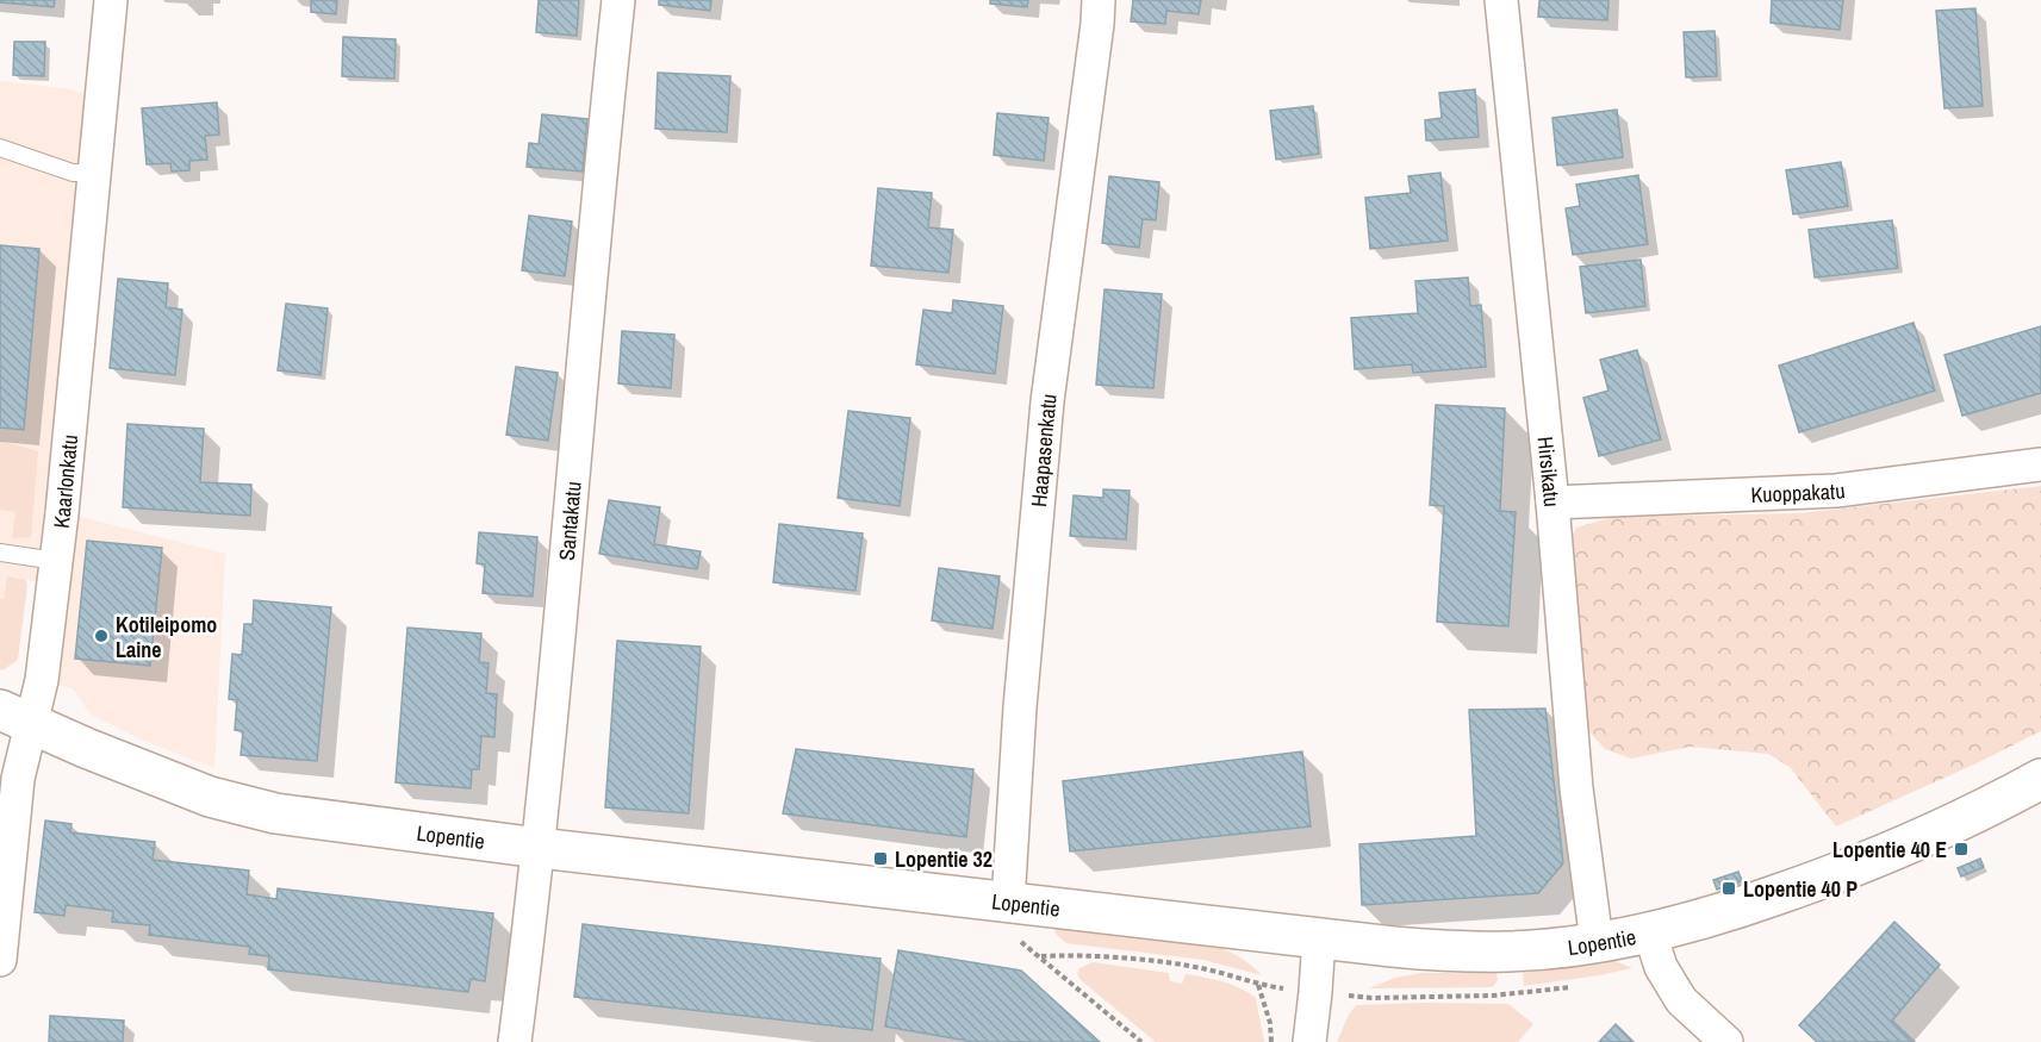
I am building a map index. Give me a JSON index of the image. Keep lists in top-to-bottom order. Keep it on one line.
{"streets":{"street":["Haapasenkatu","Hirsikatu","Kaarlonkatu","Kuoppakatu","Santakatu","Lopentie"]},"crossings":[["Haapasenkatu","Lopentie"],["Hirsikatu","Kuoppakatu"],["Hirsikatu","Lopentie"],["Kaarlonkatu","Lopentie"],["Santakatu","Lopentie"]],"places":{"other":["Kotileipomo Laine"],"transit":["Lopentie 40 E","Lopentie 32","Lopentie 40 P"]}}
